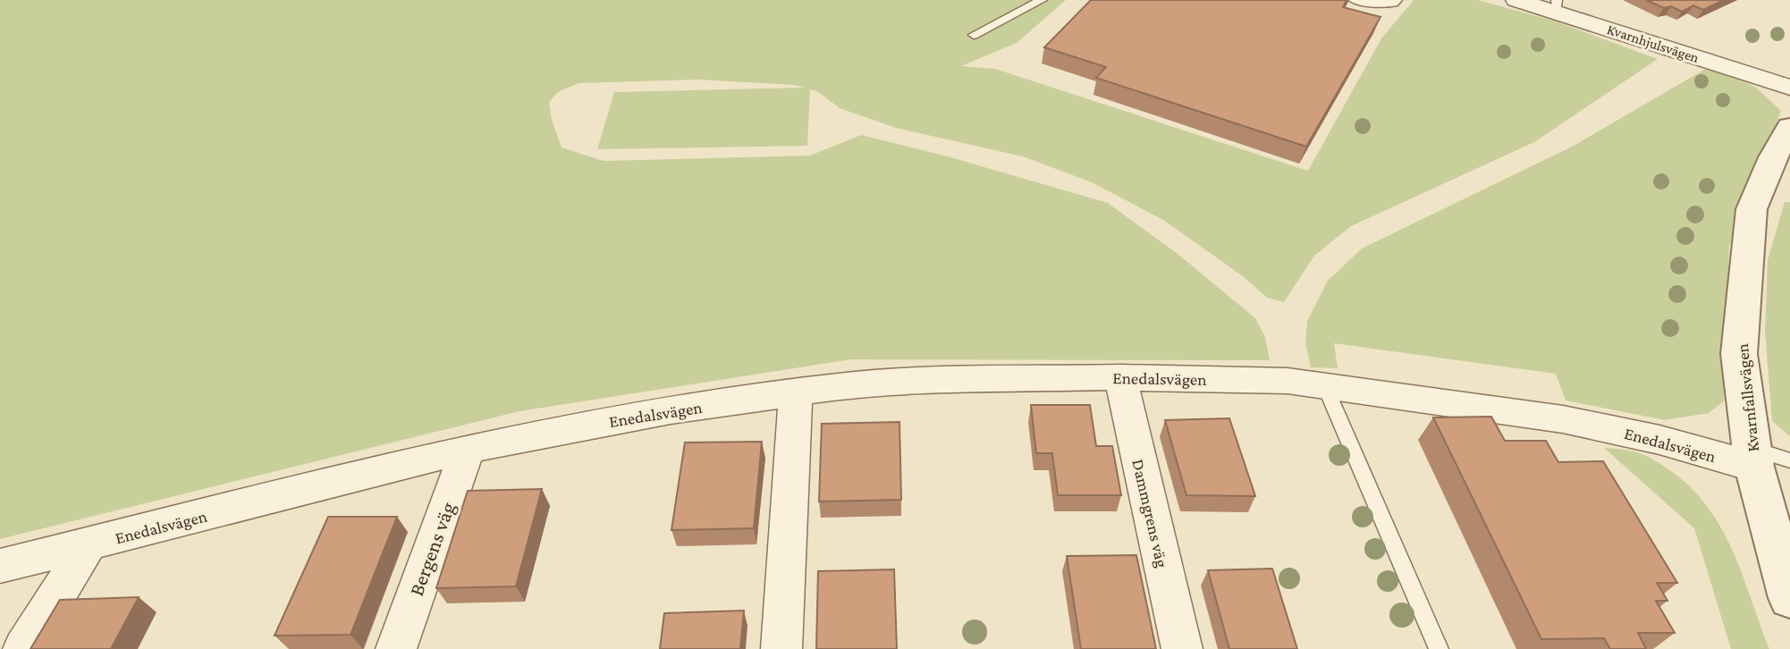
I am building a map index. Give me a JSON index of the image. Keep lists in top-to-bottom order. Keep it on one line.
{"streets":{"street":["Kvarnhjulsvägen","Enedalsvägen","Kvarnfallsvägen","Dammgrens väg","Bergens väg"]},"crossings":[["Enedalsvägen","Kvarnfallsvägen"],["Enedalsvägen","Dammgrens väg"],["Enedalsvägen","Bergens väg"]]}
